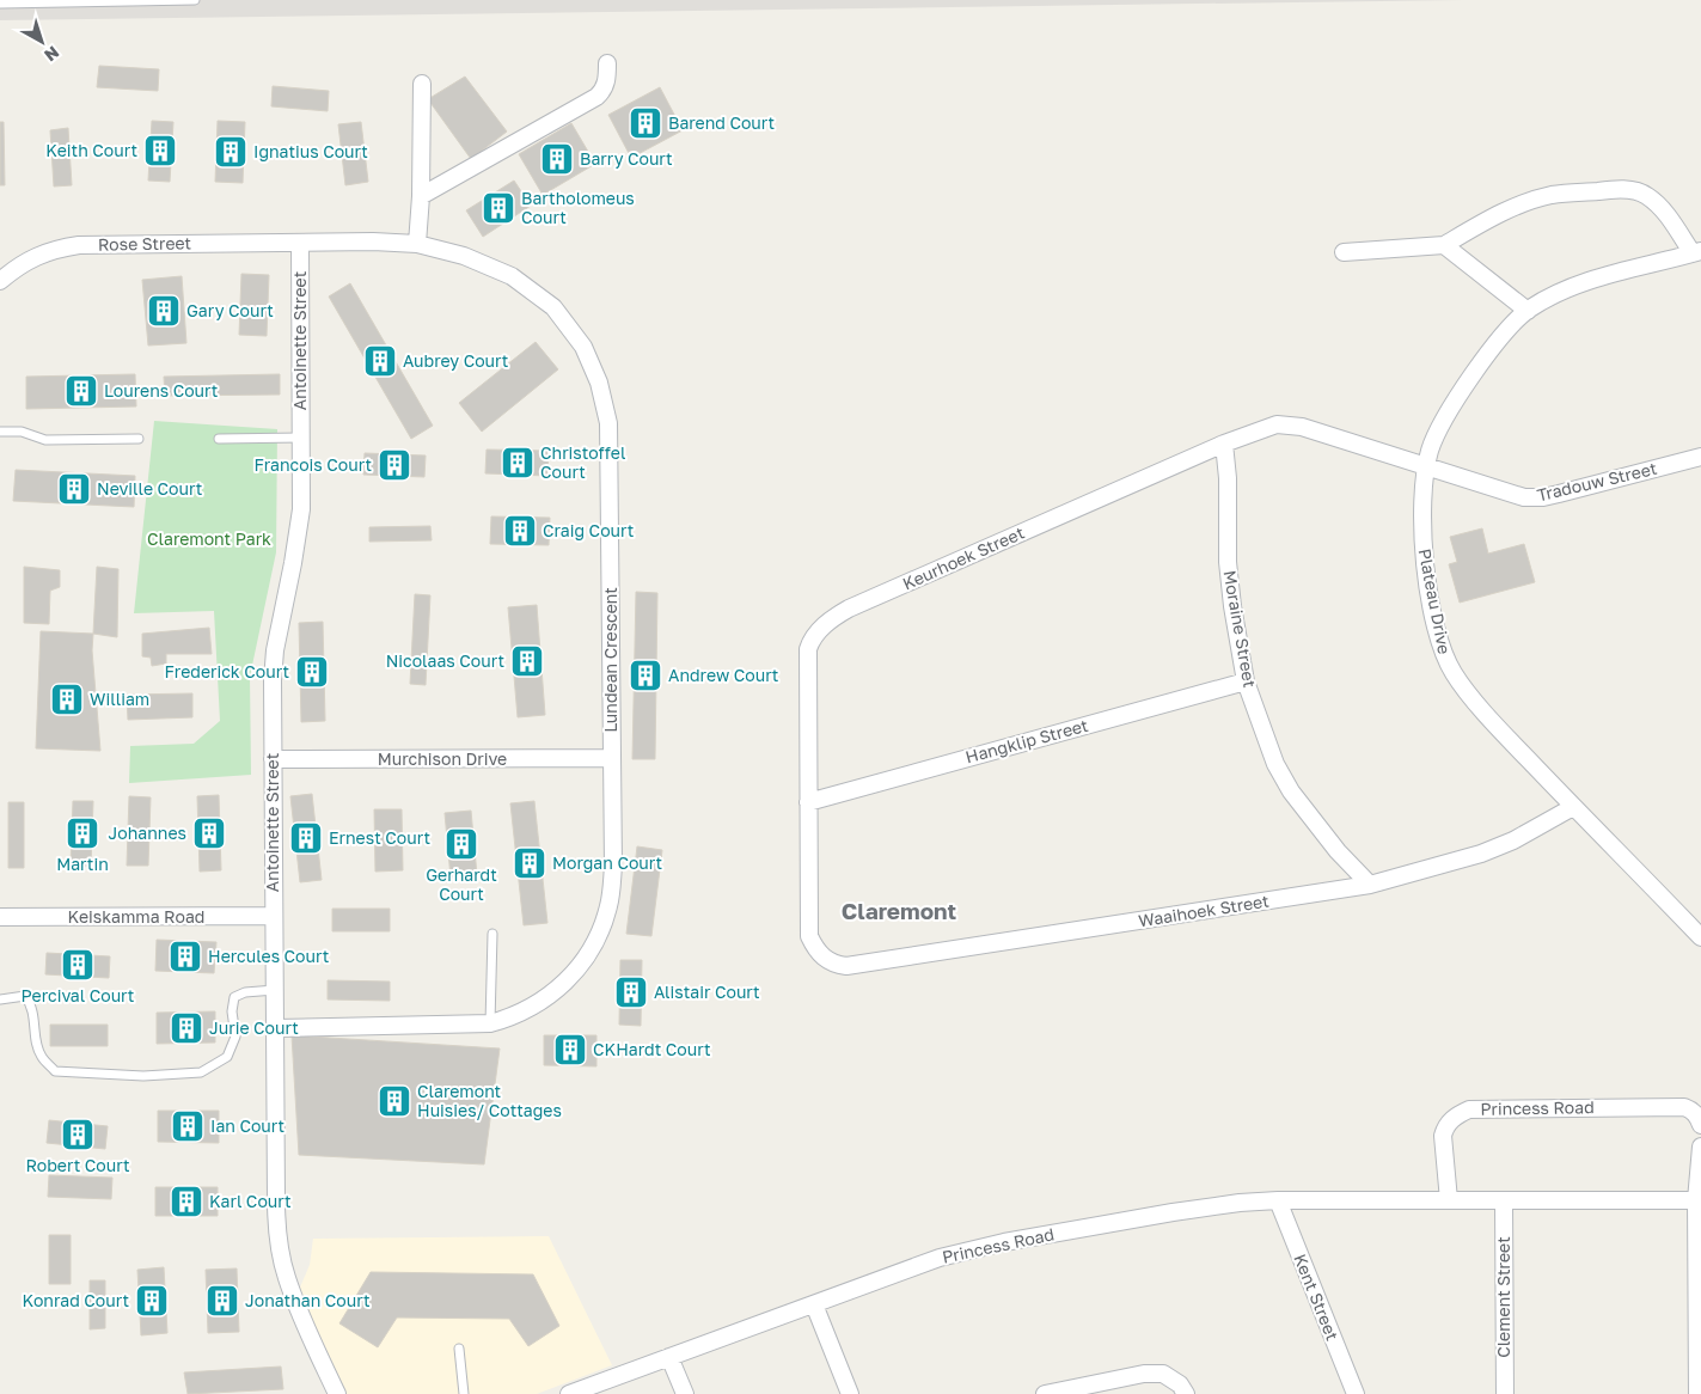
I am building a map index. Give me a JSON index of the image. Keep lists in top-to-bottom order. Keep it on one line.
{"streets":{"street":["Rose Street","Antoinette Street","Tradouw Street","Keurhoek Street","Plateau Drive","Moraine Street","Lundean Crescent","Hangklip Street","Murchison Drive","Waaihoek Street","Keiskamma Road","Princess Road","Kent Street","Clement Street"]},"crossings":[["Rose Street","Antoinette Street"],["Rose Street","Lundean Crescent"],["Antoinette Street","Lundean Crescent"],["Antoinette Street","Murchison Drive"],["Antoinette Street","Keiskamma Road"],["Tradouw Street","Keurhoek Street"],["Tradouw Street","Plateau Drive"],["Keurhoek Street","Plateau Drive"],["Keurhoek Street","Moraine Street"],["Keurhoek Street","Hangklip Street"],["Keurhoek Street","Waaihoek Street"],["Plateau Drive","Waaihoek Street"],["Moraine Street","Hangklip Street"],["Moraine Street","Waaihoek Street"],["Lundean Crescent","Murchison Drive"],["Princess Road","Kent Street"],["Princess Road","Clement Street"]],"districts":["Claremont"],"parks":["Claremont Park"],"places":{"building":["Barend Court","Keith Court","Ignatius Court","Barry Court","Bartholomeus Court","Gary Court","Aubrey Court","Lourens Court","Christoffel Court","Francois Court","Neville Court","Craig Court","Nicolaas Court","Frederick Court","Andrew Court","William","Martin","Johannes","Ernest Court","Gerhardt Court","Morgan Court","Hercules Court","Percival Court","Alistair Court","Jurie Court","CKHardt Court","Claremont Huisies/ Cottages","Ian Court","Robert Court","Karl Court","Konrad Court","Jonathan Court"]},"north":"bottom right"}
